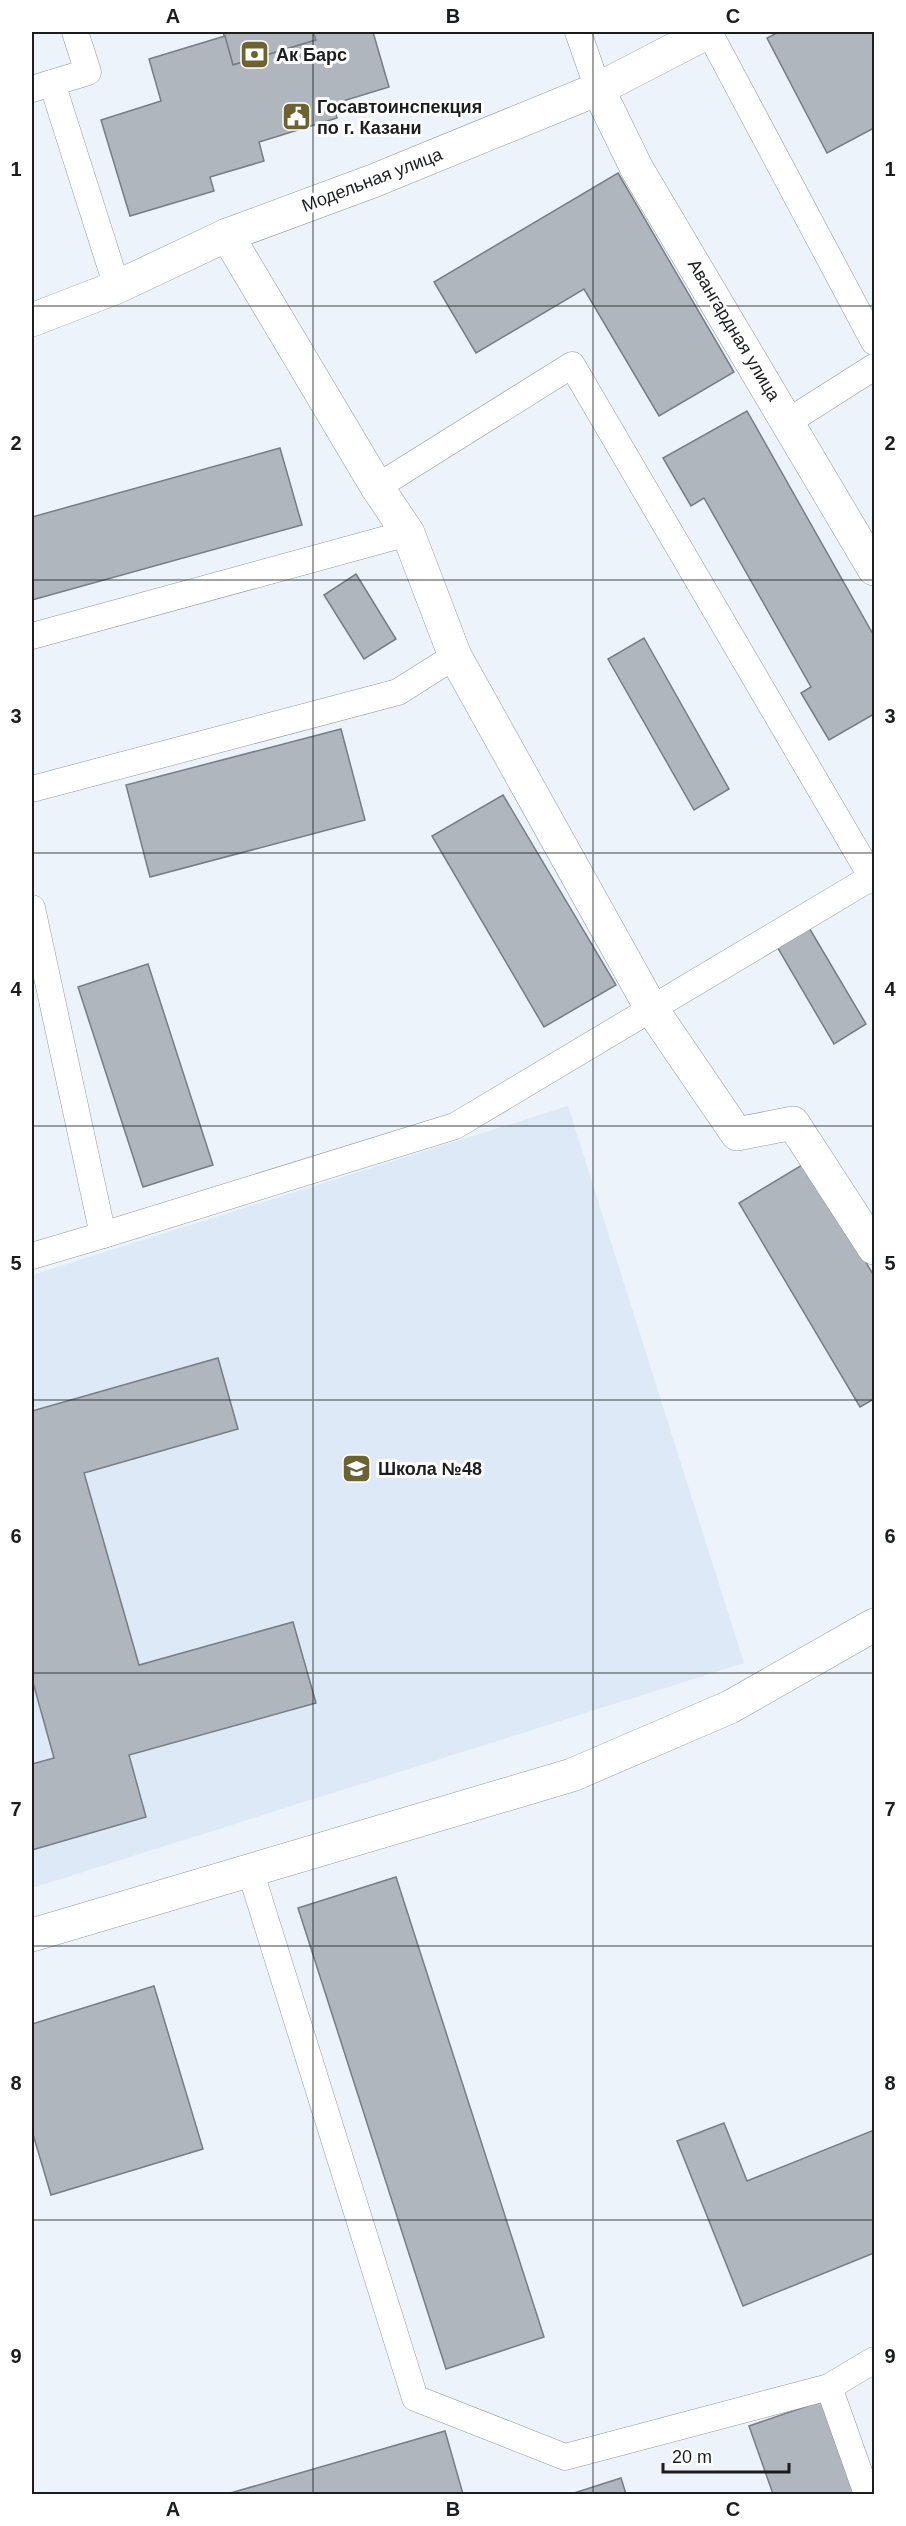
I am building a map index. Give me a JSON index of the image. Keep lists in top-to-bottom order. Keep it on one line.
{"streets":{"street":["Модельная улица","Авангардная улица"]},"crossings":[["Модельная улица","Авангардная улица"]],"places":{"bank":["Ак Барс"],"public building":["Госавтоинспекция по г. Казани"],"school or university":["Школа №48"]},"scale_bar":"20 m","grid":{"columns":["A","B","C"],"rows":["1","2","3","4","5","6","7","8","9"]}}
